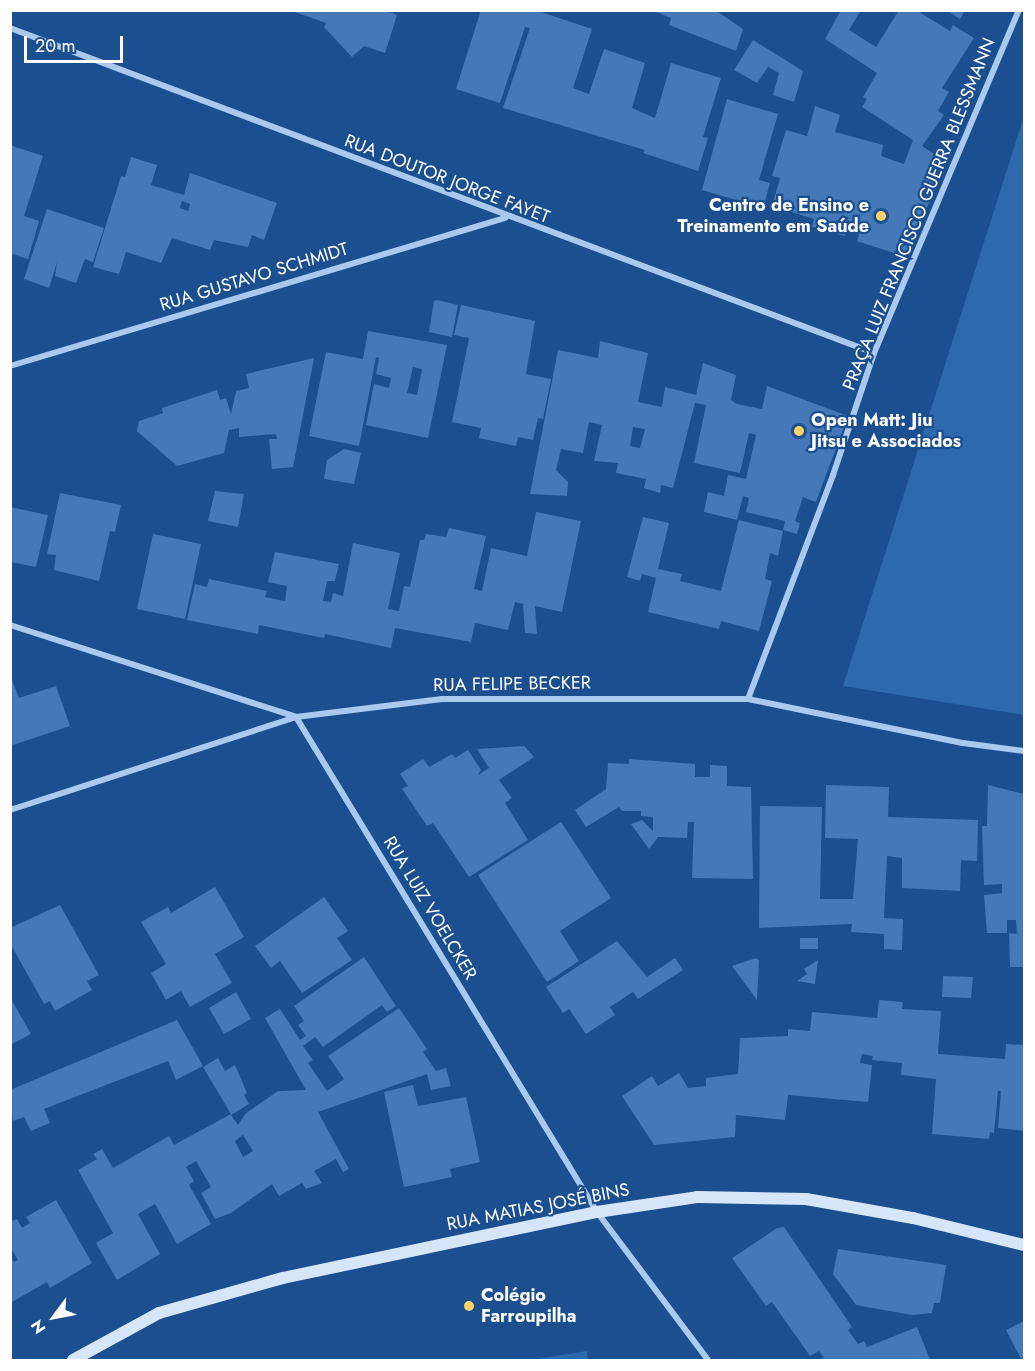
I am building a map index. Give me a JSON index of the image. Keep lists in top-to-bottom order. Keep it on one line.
{"streets":{"main road":["RUA MATIAS JOSÉ BINS"],"street":["RUA DOUTOR JORGE FAYET","PRAÇA LUIZ FRANCISCO GUERRA BLESSMANN","RUA GUSTAVO SCHMIDT","RUA FELIPE BECKER","RUA LUIZ VOELCKER"]},"crossings":[["RUA DOUTOR JORGE FAYET","PRAÇA LUIZ FRANCISCO GUERRA BLESSMANN"],["RUA DOUTOR JORGE FAYET","RUA GUSTAVO SCHMIDT"],["PRAÇA LUIZ FRANCISCO GUERRA BLESSMANN","RUA FELIPE BECKER"],["RUA FELIPE BECKER","RUA LUIZ VOELCKER"],["RUA LUIZ VOELCKER","RUA MATIAS JOSÉ BINS"]],"places":["Centro de Ensino e Treinamento em Saúde","Open Matt: Jiu Jitsu e Associados","Colégio Farroupilha"],"scale_bar":"20 m","north":"bottom left"}
